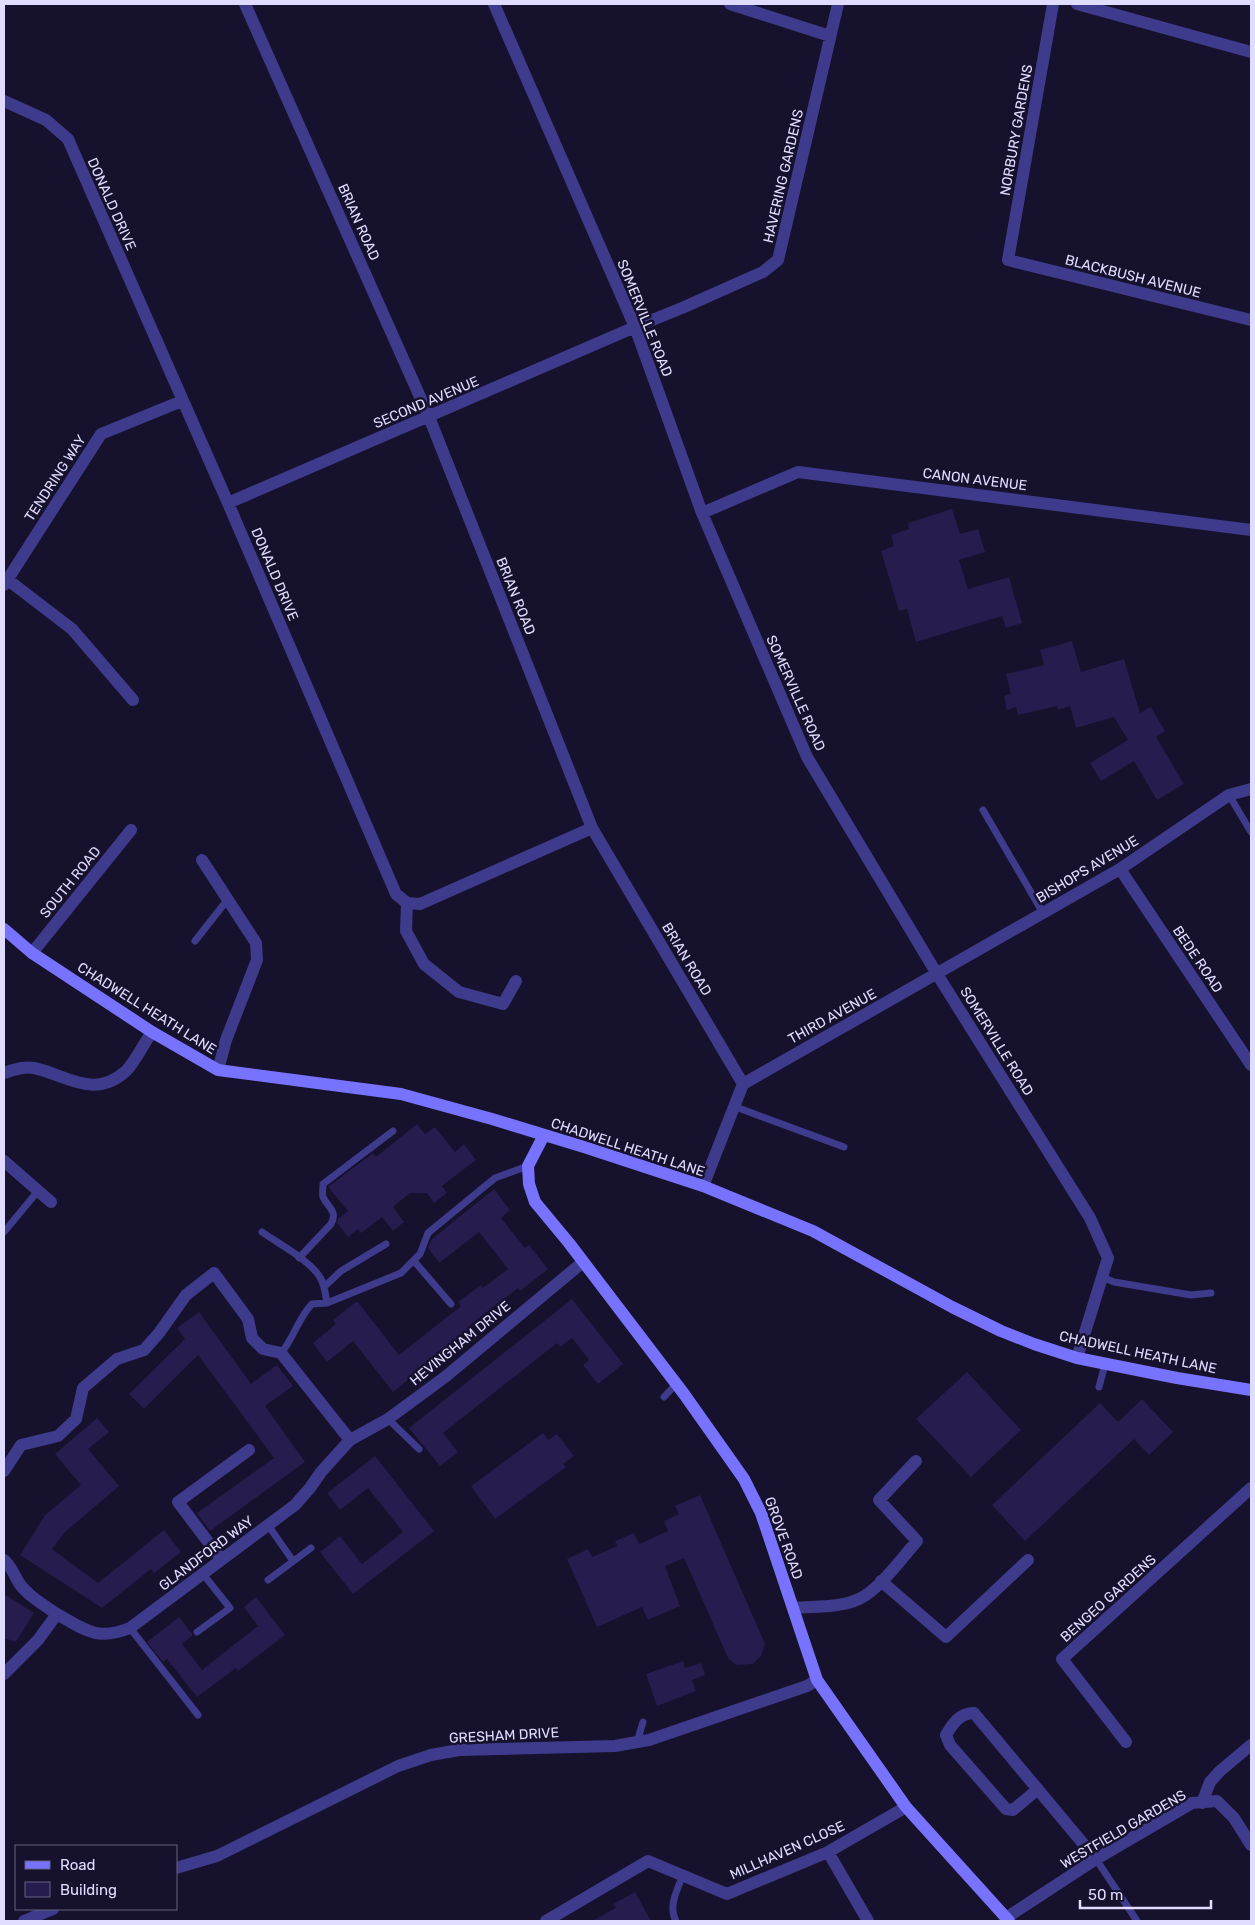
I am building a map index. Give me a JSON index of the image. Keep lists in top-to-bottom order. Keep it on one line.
{"streets":{"street":["NORBURY GARDENS","HAVERING GARDENS","DONALD DRIVE","BRIAN ROAD","BLACKBUSH AVENUE","SOMERVILLE ROAD","SECOND AVENUE","TENDRING WAY","CANON AVENUE","BISHOPS AVENUE","SOUTH ROAD","BEDE ROAD","CHADWELL HEATH LANE","THIRD AVENUE","HEVINGHAM DRIVE","GROVE ROAD","GLANDFORD WAY","BENGEO GARDENS","GRESHAM DRIVE","WESTFIELD GARDENS","MILLHAVEN CLOSE"]},"crossings":[["NORBURY GARDENS","BLACKBUSH AVENUE"],["HAVERING GARDENS","SOMERVILLE ROAD"],["HAVERING GARDENS","SECOND AVENUE"],["DONALD DRIVE","SECOND AVENUE"],["DONALD DRIVE","TENDRING WAY"],["BRIAN ROAD","SECOND AVENUE"],["BRIAN ROAD","THIRD AVENUE"],["SOMERVILLE ROAD","SECOND AVENUE"],["SOMERVILLE ROAD","CANON AVENUE"],["SOMERVILLE ROAD","BISHOPS AVENUE"],["SOMERVILLE ROAD","CHADWELL HEATH LANE"],["SOMERVILLE ROAD","THIRD AVENUE"],["BISHOPS AVENUE","BEDE ROAD"],["BISHOPS AVENUE","THIRD AVENUE"],["SOUTH ROAD","CHADWELL HEATH LANE"],["HEVINGHAM DRIVE","GROVE ROAD"],["HEVINGHAM DRIVE","GLANDFORD WAY"],["GROVE ROAD","GRESHAM DRIVE"],["GROVE ROAD","WESTFIELD GARDENS"],["GROVE ROAD","MILLHAVEN CLOSE"]],"legend":["Road","Building"],"scale_bar":"50 m"}
